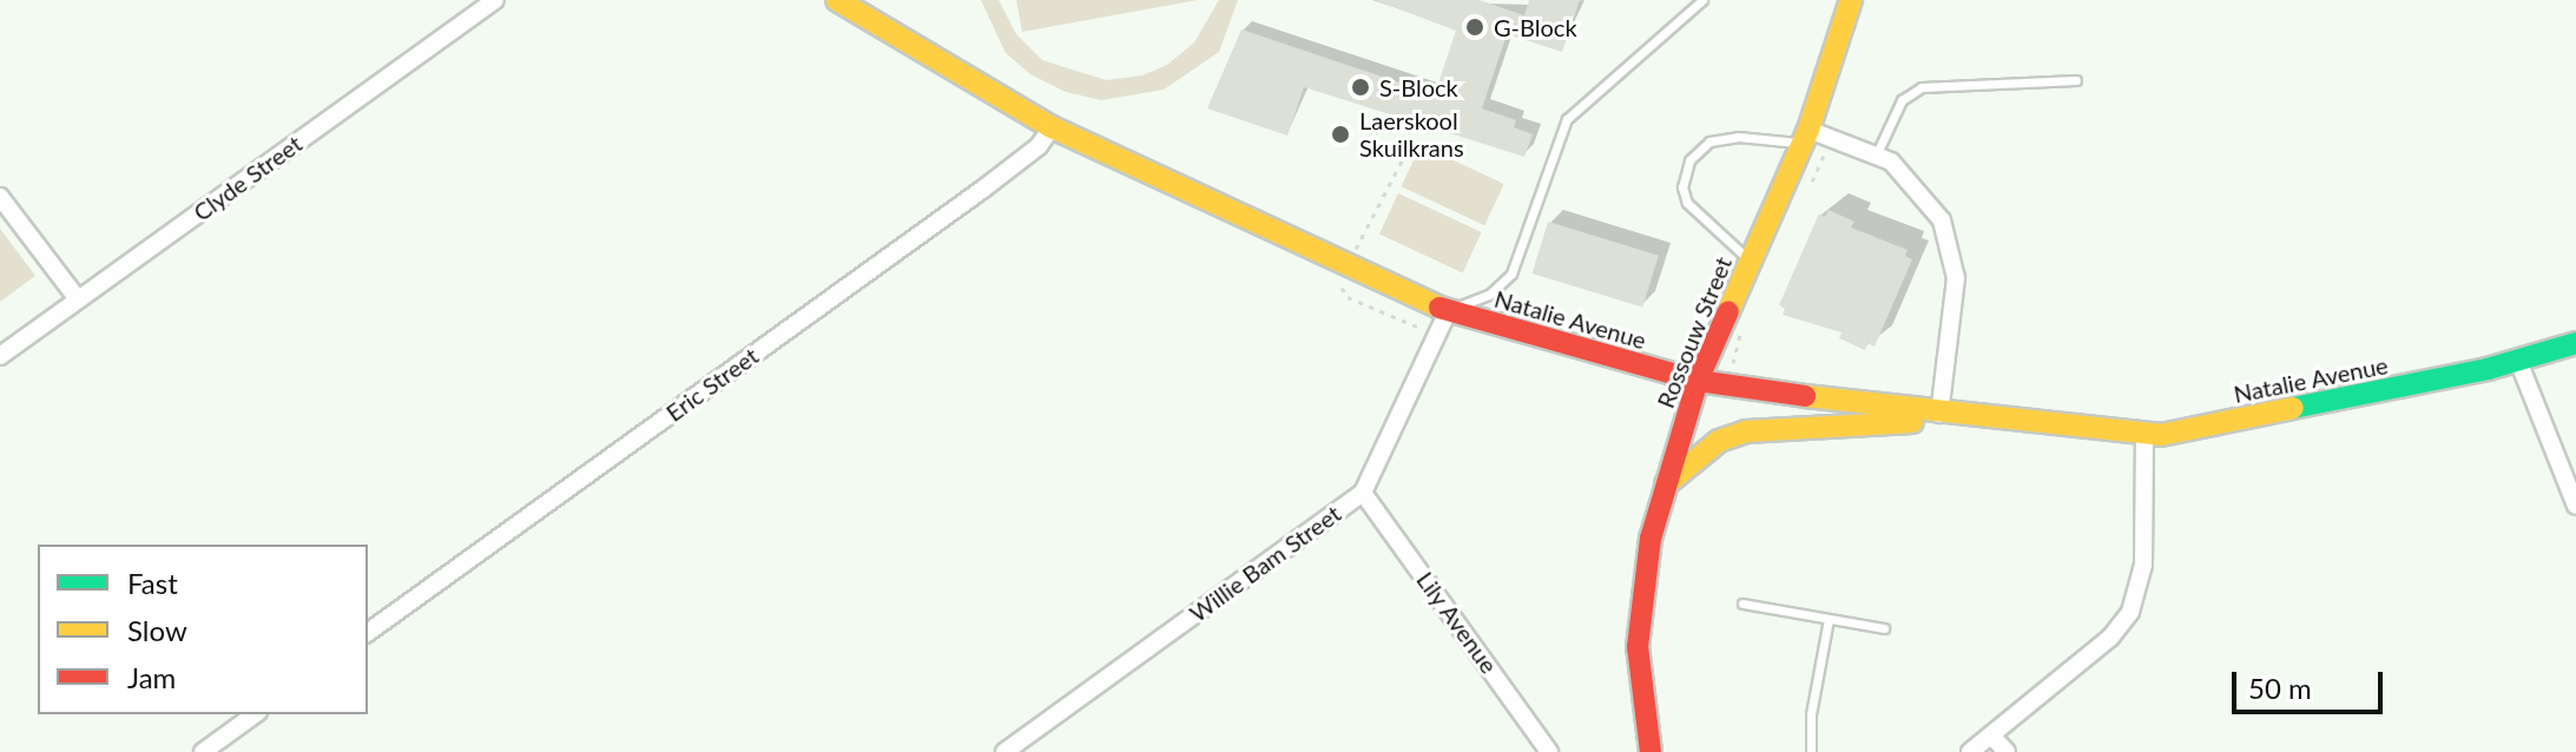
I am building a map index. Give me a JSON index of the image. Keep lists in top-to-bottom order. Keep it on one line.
{"streets":{"street":["Clyde Street","Natalie Avenue","Rossouw Street","Eric Street","Willie Bam Street","Lily Avenue"]},"crossings":[["Natalie Avenue","Rossouw Street"],["Natalie Avenue","Eric Street"],["Natalie Avenue","Willie Bam Street"],["Willie Bam Street","Lily Avenue"]],"places":["G-Block","S-Block","Laerskool Skuilkrans"],"legend":["Fast","Slow","Jam"],"scale_bar":"50 m"}
